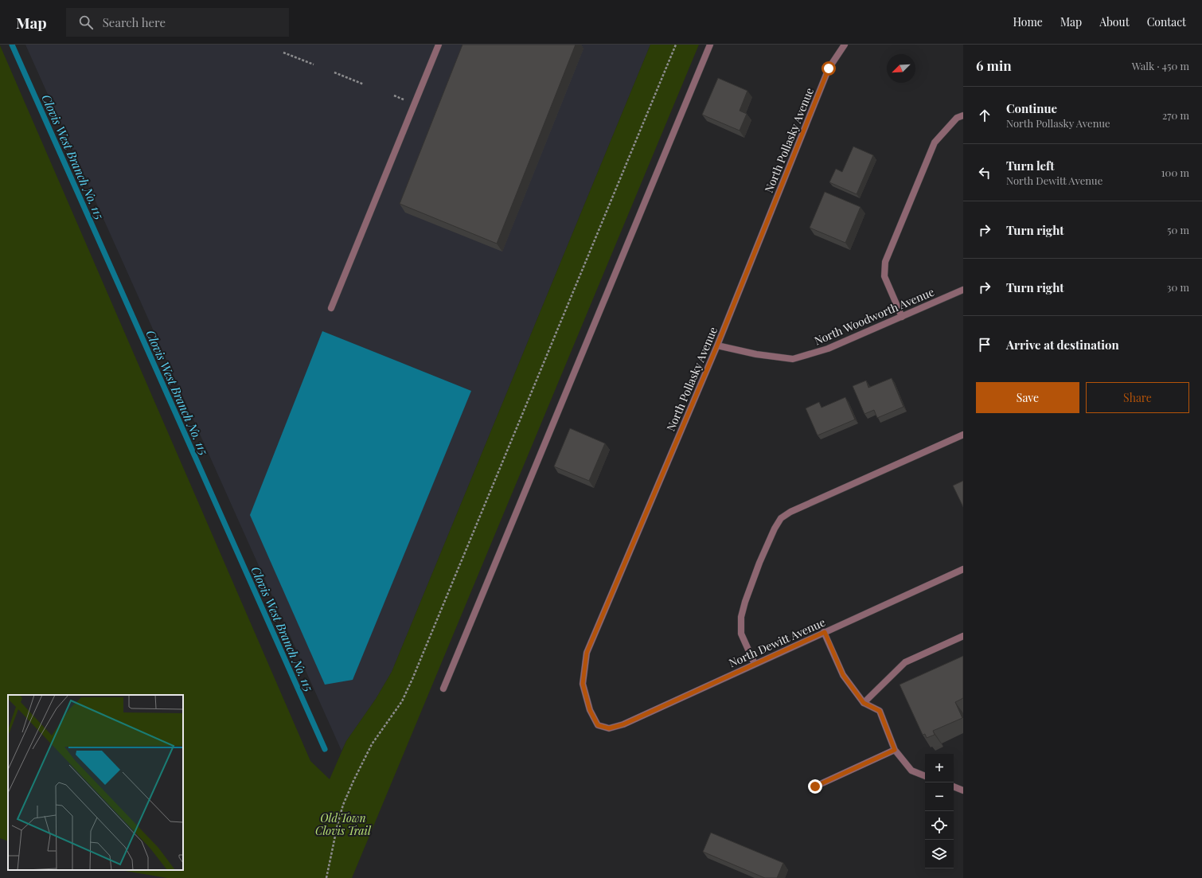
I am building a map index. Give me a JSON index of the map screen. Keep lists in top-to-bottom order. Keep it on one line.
{"streets":{"street":["North Pollasky Avenue","North Woodworth Avenue","North Dewitt Avenue"]},"crossings":[["North Pollasky Avenue","North Woodworth Avenue"],["North Pollasky Avenue","North Dewitt Avenue"]],"water":["Clovis West Branch No. 115"],"parks":["Old Town Clovis Trail"],"north":"bottom left","page":{"header":"Map","search":"Search here","nav":["Home","Map","About","Contact"],"heading":["6 min","Walk · 450 m"],"list":[["Continue","North Pollasky Avenue","270 m"],["Turn left","North Dewitt Avenue","100 m"],["Turn right","50 m"],["Turn right","30 m"],"Arrive at destination"],"buttons":["Save","Share"],"map_buttons":["+","−"]}}
